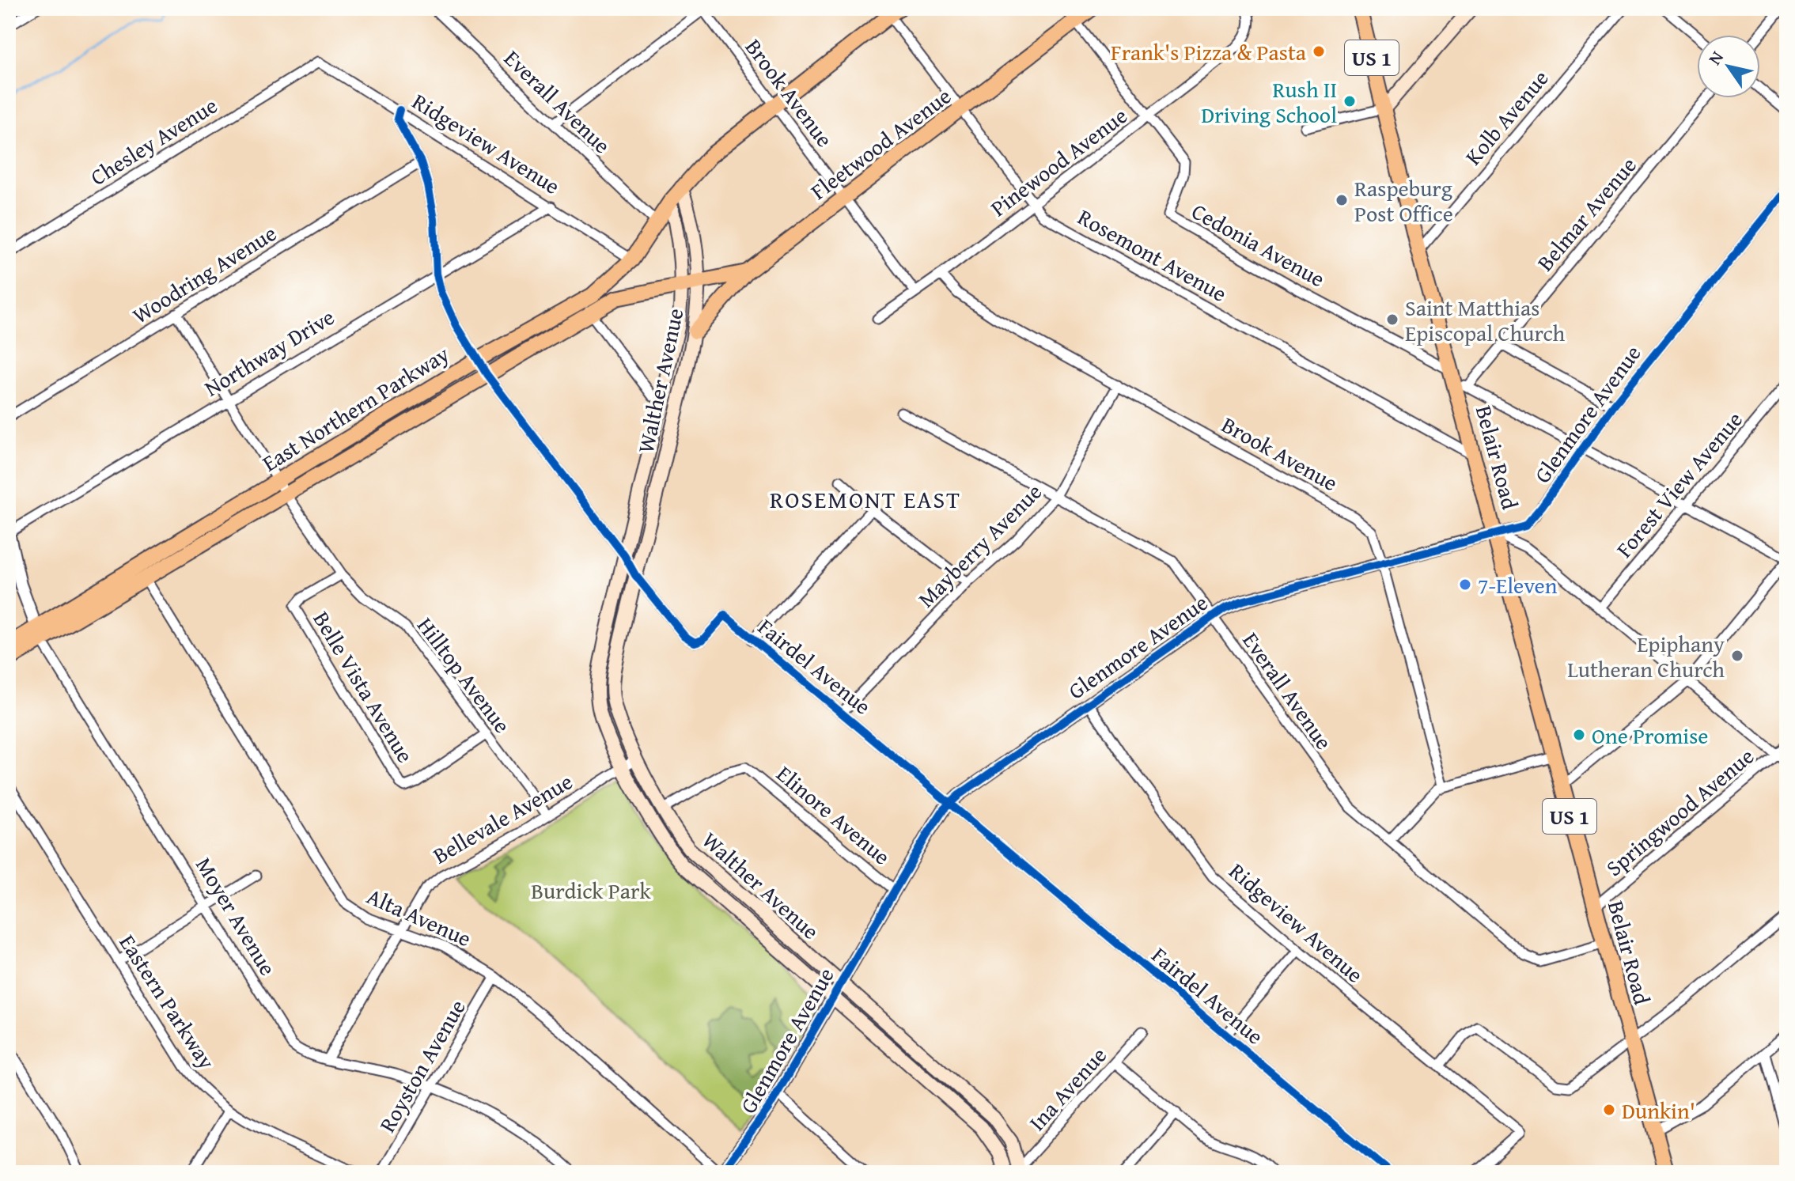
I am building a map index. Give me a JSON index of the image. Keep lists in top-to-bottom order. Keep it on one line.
{"streets":{"main road":["US 1","Fleetwood Avenue","Walther Avenue","East Northern Parkway","Belair Road"],"street":["Brook Avenue","Everall Avenue","Kolb Avenue","Chesley Avenue","Ridgeview Avenue","Pinewood Avenue","Belmar Avenue","Cedonia Avenue","Rosemont Avenue","Woodring Avenue","Northway Drive","Glenmore Avenue","Forest View Avenue","Mayberry Avenue","Fairdel Avenue","Hilltop Avenue","Belle Vista Avenue","Springwood Avenue","Elinore Avenue","Bellevale Avenue","Moyer Avenue","Alta Avenue","Eastern Parkway","Royston Avenue","Ina Avenue"]},"crossings":[["Brook Avenue","Fleetwood Avenue"],["Brook Avenue","Pinewood Avenue"],["Brook Avenue","East Northern Parkway"],["Brook Avenue","Glenmore Avenue"],["Brook Avenue","Mayberry Avenue"],["Everall Avenue","East Northern Parkway"],["Everall Avenue","Glenmore Avenue"],["Everall Avenue","Belair Road"],["Everall Avenue","Mayberry Avenue"],["Kolb Avenue","Belair Road"],["Chesley Avenue","Ridgeview Avenue"],["Ridgeview Avenue","Northway Drive"],["Ridgeview Avenue","East Northern Parkway"],["Ridgeview Avenue","Glenmore Avenue"],["Ridgeview Avenue","Fairdel Avenue"],["Fleetwood Avenue","Cedonia Avenue"],["Fleetwood Avenue","Rosemont Avenue"],["Fleetwood Avenue","Walther Avenue"],["Fleetwood Avenue","East Northern Parkway"],["Pinewood Avenue","Cedonia Avenue"],["Pinewood Avenue","Rosemont Avenue"],["Belmar Avenue","Cedonia Avenue"],["Belmar Avenue","Belair Road"],["Cedonia Avenue","Glenmore Avenue"],["Cedonia Avenue","Belair Road"],["Cedonia Avenue","Forest View Avenue"],["Rosemont Avenue","East Northern Parkway"],["Rosemont Avenue","Belair Road"],["Woodring Avenue","Fairdel Avenue"],["Woodring Avenue","Hilltop Avenue"],["Northway Drive","Fairdel Avenue"],["Northway Drive","Hilltop Avenue"],["Northway Drive","Moyer Avenue"],["Walther Avenue","East Northern Parkway"],["Walther Avenue","Glenmore Avenue"],["Walther Avenue","Fairdel Avenue"],["Walther Avenue","Elinore Avenue"],["Walther Avenue","Bellevale Avenue"],["Walther Avenue","Ina Avenue"],["East Northern Parkway","Fairdel Avenue"],["East Northern Parkway","Hilltop Avenue"],["East Northern Parkway","Moyer Avenue"],["East Northern Parkway","Alta Avenue"],["Glenmore Avenue","Belair Road"],["Glenmore Avenue","Fairdel Avenue"],["Glenmore Avenue","Elinore Avenue"],["Glenmore Avenue","Alta Avenue"],["Belair Road","Springwood Avenue"],["Mayberry Avenue","Fairdel Avenue"],["Hilltop Avenue","Belle Vista Avenue"],["Hilltop Avenue","Bellevale Avenue"],["Bellevale Avenue","Moyer Avenue"],["Bellevale Avenue","Alta Avenue"],["Moyer Avenue","Royston Avenue"],["Alta Avenue","Royston Avenue"]],"districts":["ROSEMONT EAST"],"parks":["Burdick Park"],"places":["Frank's Pizza & Pasta","Rush II Driving School","Raspeburg Post Office","Saint Matthias Episcopal Church","7-Eleven","Epiphany Lutheran Church","One Promise","Dunkin'"],"north":"top left"}
